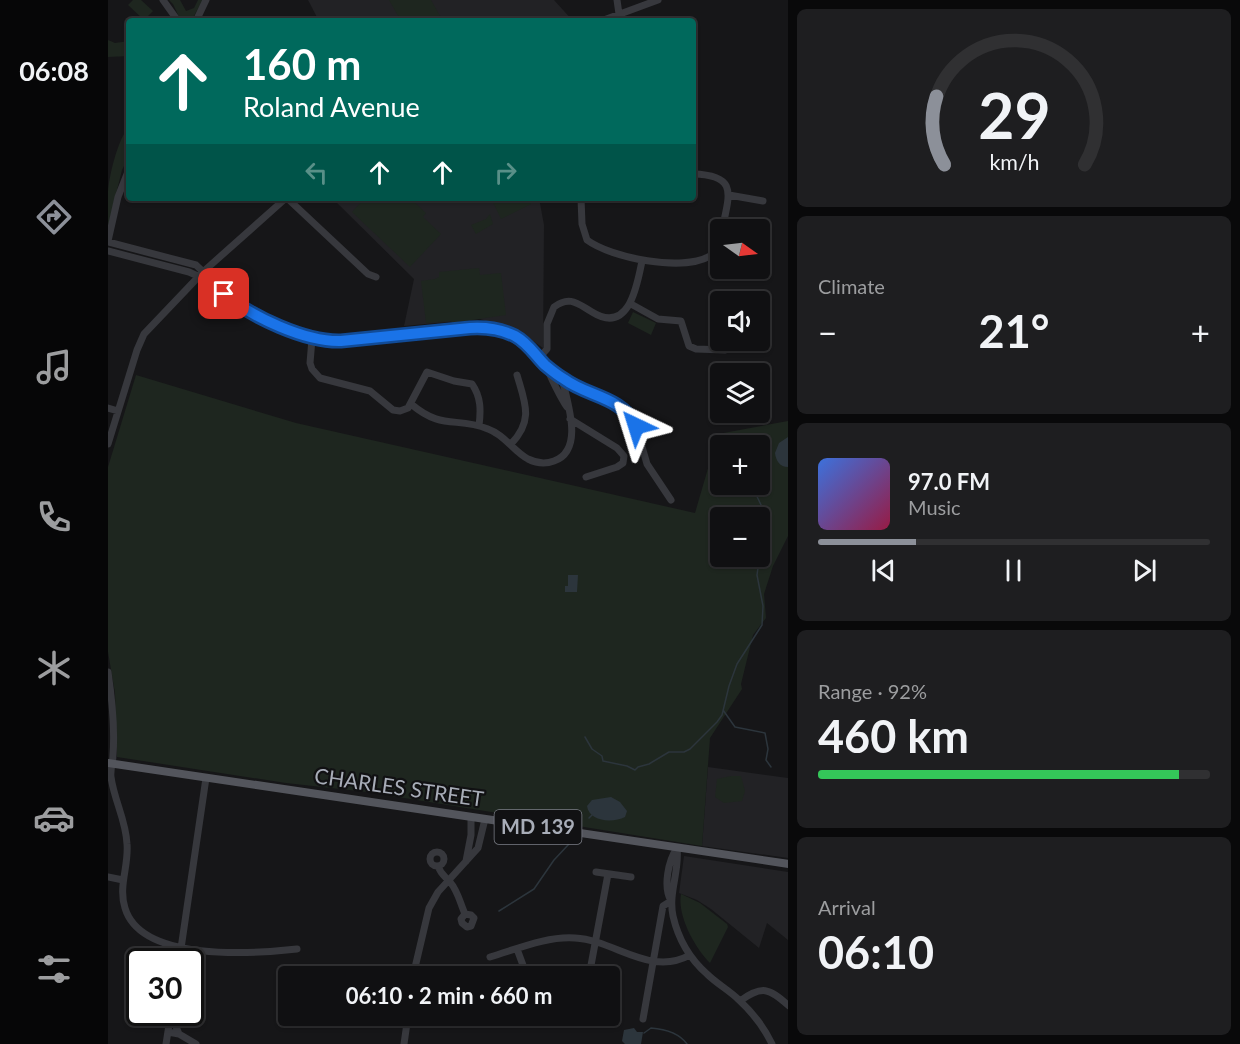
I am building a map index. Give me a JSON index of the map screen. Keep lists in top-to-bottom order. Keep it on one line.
{"streets":{"main road":["CHARLES STREET","MD 139"]},"crossings":[["CHARLES STREET","MD 139"]],"north":"right","page":{"tabs":"06:08","turn":["160 m","Roland Avenue"],"tile":["Climate",["Range · 92%","460 km"],["Arrival","06:10"]],"map_buttons":["+","−"],"heat":["−","21°","+"],"song":["97.0 FM","Music"],"limit":"30","trip":"06:10 · 2 min · 660 m","gauge":["29","km/h"]}}
